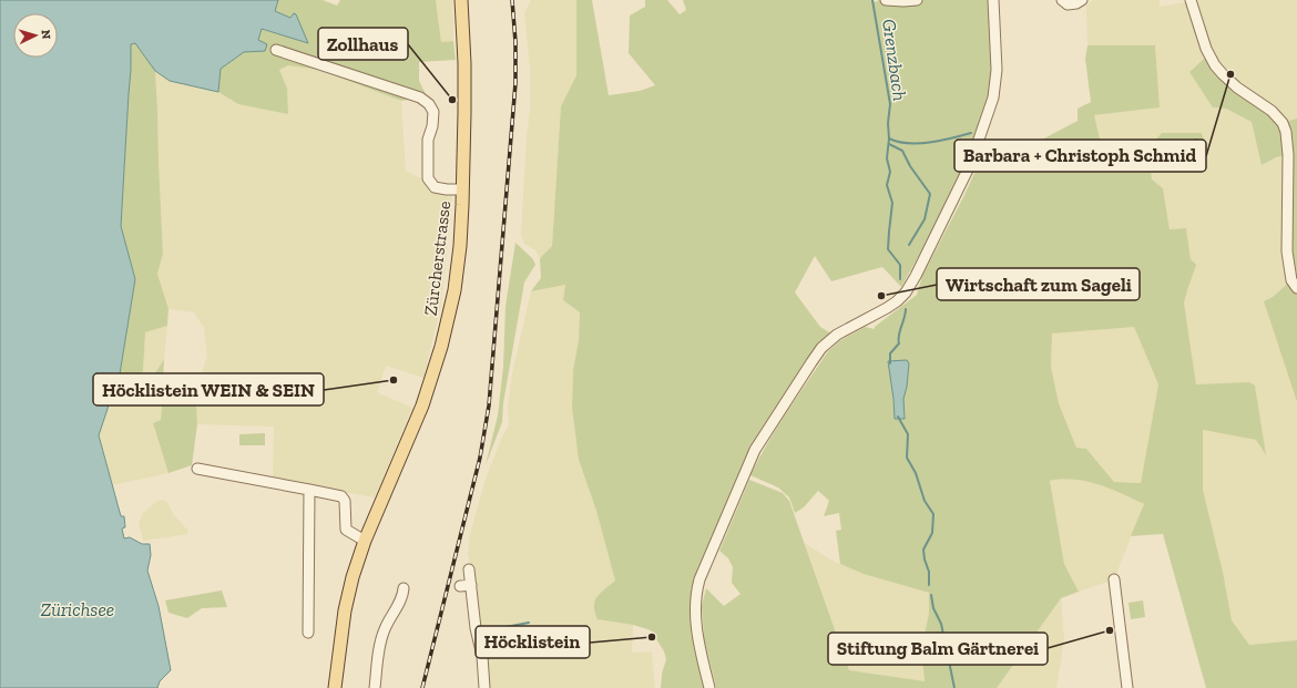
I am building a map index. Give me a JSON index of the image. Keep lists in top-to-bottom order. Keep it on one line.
{"streets":{"main road":["Zürcherstrasse"]},"water":["Grenzbach","Zürichsee"],"places":["Barbara + Christoph Schmid","Zollhaus","Wirtschaft zum Sageli","Höcklistein WEIN & SEIN","Stiftung Balm Gärtnerei","Höcklistein"],"north":"right"}
